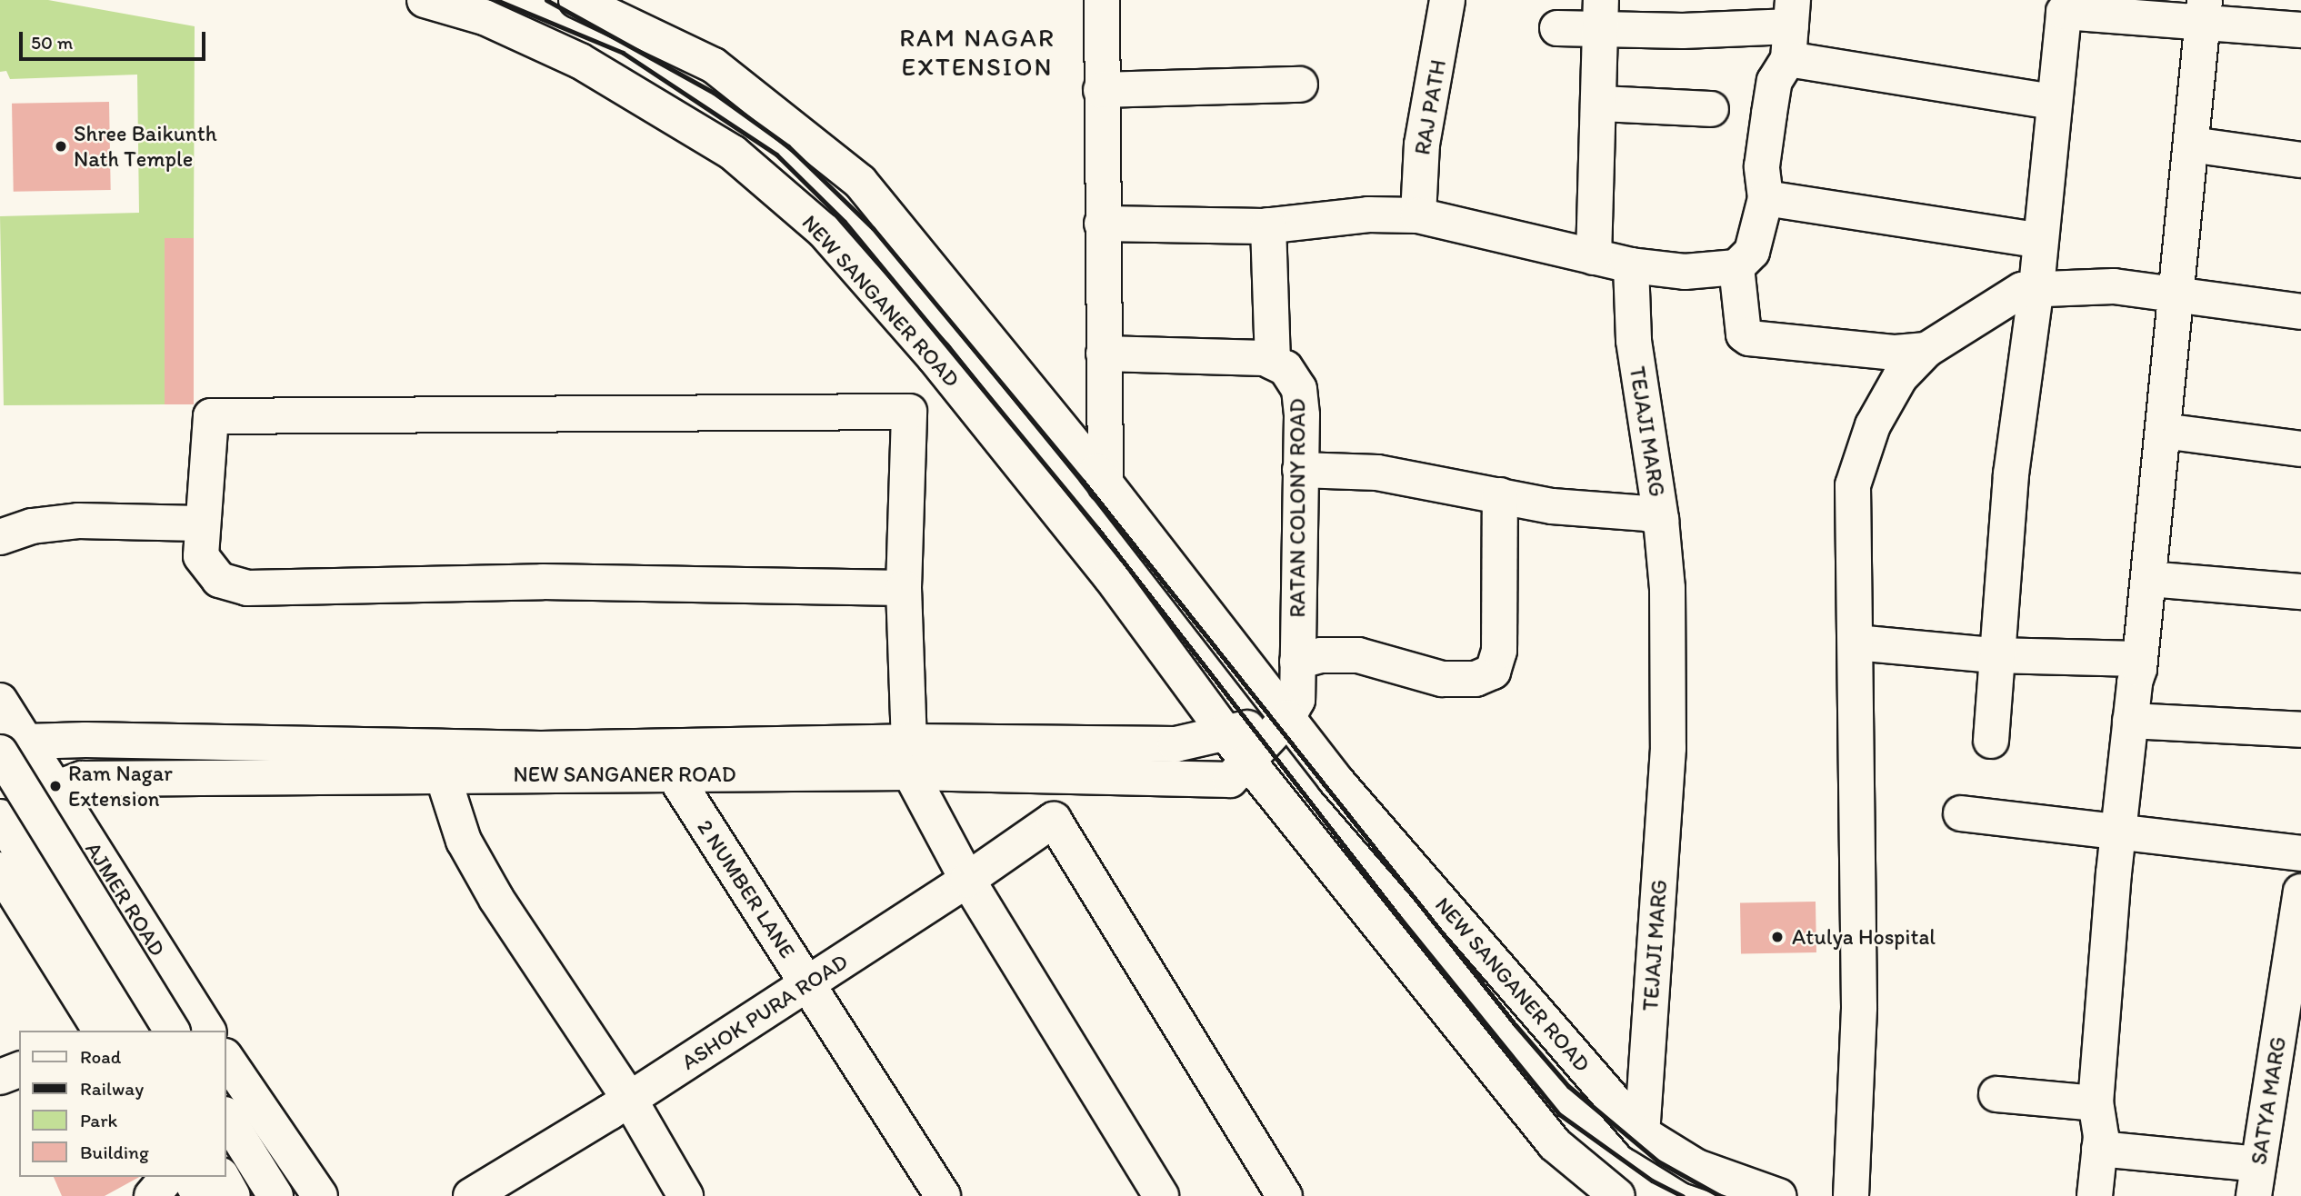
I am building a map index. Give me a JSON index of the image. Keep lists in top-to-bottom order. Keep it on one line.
{"streets":{"main road":["RAJ PATH","NEW SANGANER ROAD","TEJAJI MARG","RATAN COLONY ROAD","2 NUMBER LANE","AJMER ROAD","ASHOK PURA ROAD","SATYA MARG"]},"crossings":[["NEW SANGANER ROAD","TEJAJI MARG"],["NEW SANGANER ROAD","RATAN COLONY ROAD"],["NEW SANGANER ROAD","2 NUMBER LANE"],["NEW SANGANER ROAD","AJMER ROAD"],["2 NUMBER LANE","ASHOK PURA ROAD"]],"districts":["RAM NAGAR EXTENSION"],"places":["Shree Baikunth Nath Temple","Ram Nagar Extension","Atulya Hospital"],"legend":["Road","Railway","Park","Building"],"scale_bar":"50 m"}
